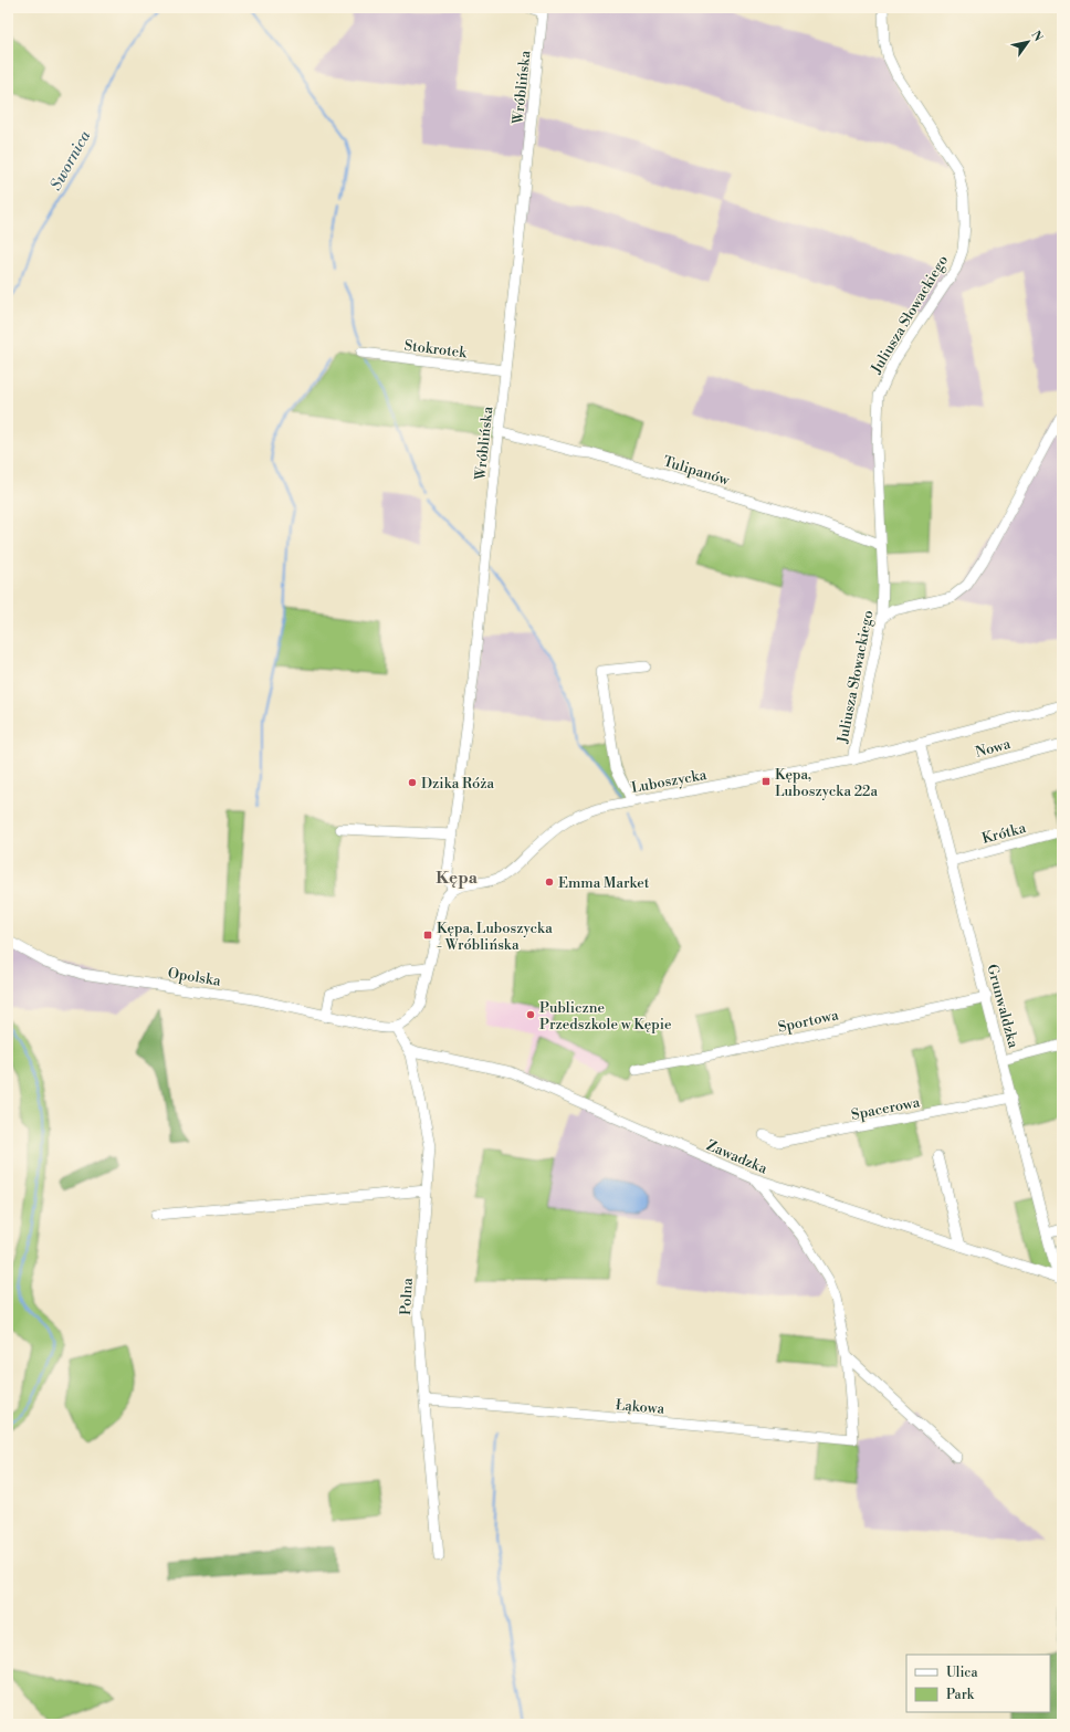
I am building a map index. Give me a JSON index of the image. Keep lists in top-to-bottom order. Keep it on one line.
{"streets":{"street":["Wróblińska","Juliusza Słowackiego","Stokrotek","Tulipanów","Nowa","Luboszycka","Krótka","Opolska","Grunwaldzka","Sportowa","Spacerowa","Zawadzka","Polna","Łąkowa"]},"crossings":[["Wróblińska","Stokrotek"],["Wróblińska","Tulipanów"],["Wróblińska","Luboszycka"],["Juliusza Słowackiego","Tulipanów"],["Juliusza Słowackiego","Luboszycka"],["Nowa","Grunwaldzka"],["Luboszycka","Grunwaldzka"],["Krótka","Grunwaldzka"],["Opolska","Polna"],["Grunwaldzka","Sportowa"],["Grunwaldzka","Spacerowa"],["Grunwaldzka","Zawadzka"],["Zawadzka","Polna"],["Polna","Łąkowa"]],"districts":["Kępa"],"water":["Swornica"],"places":{"transit":["Kępa, Luboszycka 22a","Kępa, Luboszycka - Wróblińska"],"other":["Dzika Róża","Emma Market","Publiczne Przedszkole w Kępie"]},"legend":["Ulica","Park"],"north":"top right"}
